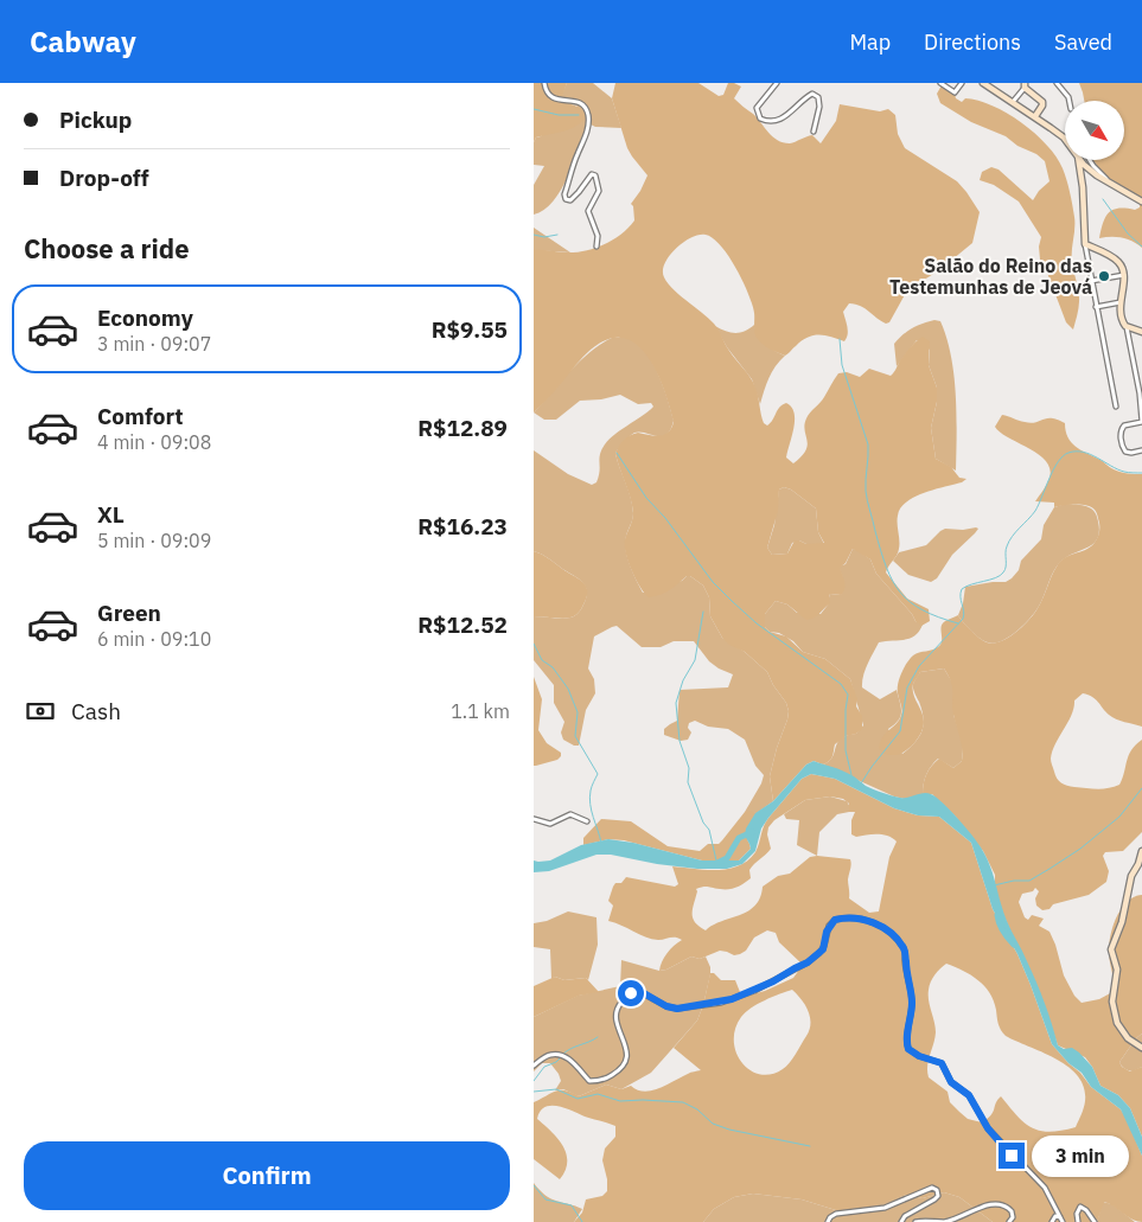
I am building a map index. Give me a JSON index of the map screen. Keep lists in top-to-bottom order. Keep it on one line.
{"places":["Salão do Reino das Testemunhas de Jeová"],"north":"bottom right","page":{"header":"Cabway","nav":["Map","Directions","Saved"],"banner":["Pickup","Drop-off"],"heading":"Choose a ride","list":[{"name":"Economy","note":"3 min · 09:07","value":"R$9.55"},{"name":"Comfort","note":"4 min · 09:08","value":"R$12.89"},{"name":"XL","note":"5 min · 09:09","value":"R$16.23"},{"name":"Green","note":"6 min · 09:10","value":"R$12.52"}],"pay":["Cash","1.1 km"],"buttons":"Confirm","bubble":"3 min"}}
